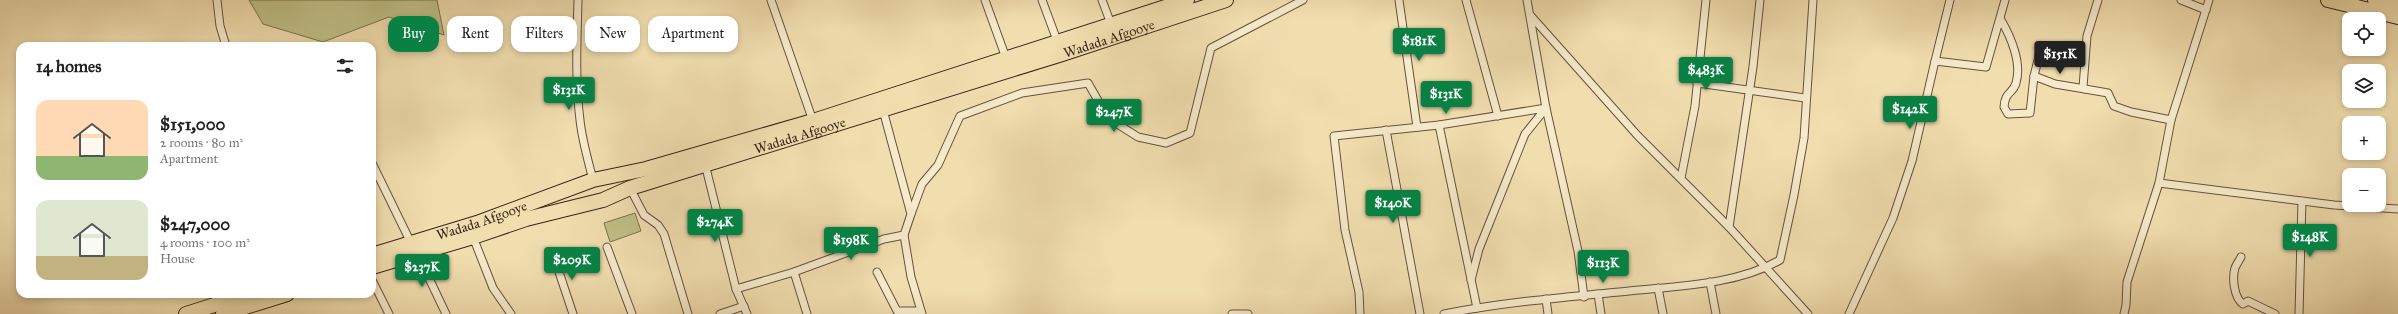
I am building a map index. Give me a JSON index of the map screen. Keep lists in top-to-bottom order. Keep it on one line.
{"streets":{"highway":["Wadada Afgooye"]},"page":{"map_buttons":["+","−"],"chip":["Buy","Rent","Filters","New","Apartment"],"price":["$181K","$151K","$483K","$131K","$131K","$142K","$247K","$140K","$274K","$148K","$198K","$209K","$113K","$237K"],"heading":"14 homes","list":[{"name":"$151,000","note":"2 rooms · 80 m² · Apartment"},{"name":"$247,000","note":"4 rooms · 100 m² · House"}]}}
